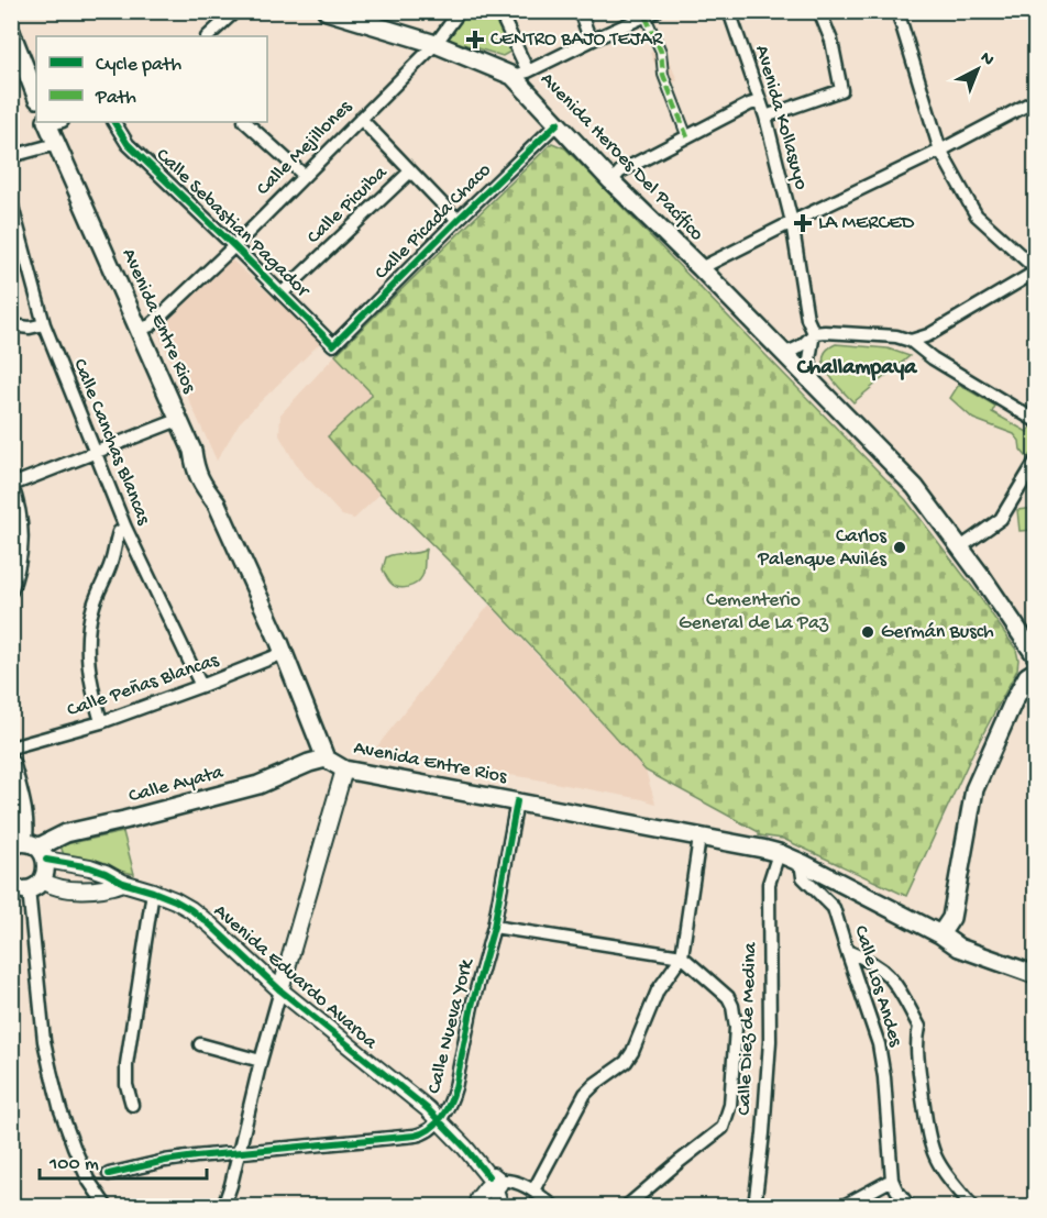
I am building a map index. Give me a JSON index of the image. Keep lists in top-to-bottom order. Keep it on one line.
{"streets":{"main road":["Avenida Heroes Del Pacífico","Avenida Entre Rios","Calle Ayata"],"street":["Avenida Kollasuyo","Calle Mejillones","Calle Picuiba","Calle Picada Chaco","Calle Sebastian Pagador","Calle Canchas Blancas","Calle Peñas Blancas","Avenida Eduardo Avaroa","Calle Los Andes","Calle Nueva York","Calle Diez de Medina"]},"crossings":[["Avenida Kollasuyo","Avenida Heroes Del Pacífico"],["Calle Mejillones","Calle Sebastian Pagador"],["Calle Mejillones","Avenida Entre Rios"],["Avenida Heroes Del Pacífico","Calle Picada Chaco"],["Calle Picuiba","Calle Sebastian Pagador"],["Calle Picada Chaco","Calle Sebastian Pagador"],["Avenida Entre Rios","Calle Peñas Blancas"],["Avenida Entre Rios","Calle Ayata"],["Avenida Entre Rios","Calle Los Andes"],["Avenida Entre Rios","Calle Nueva York"],["Avenida Entre Rios","Calle Diez de Medina"],["Calle Canchas Blancas","Calle Peñas Blancas"],["Calle Ayata","Avenida Eduardo Avaroa"],["Avenida Eduardo Avaroa","Calle Nueva York"]],"districts":["Challampaya"],"parks":["Cementerio General de La Paz"],"places":{"health":["CENTRO BAJO TEJAR","LA MERCED"],"other":["Carlos Palenque Avilés","Germán Busch"]},"legend":["Cycle path","Path"],"scale_bar":"100 m","north":"top right"}
